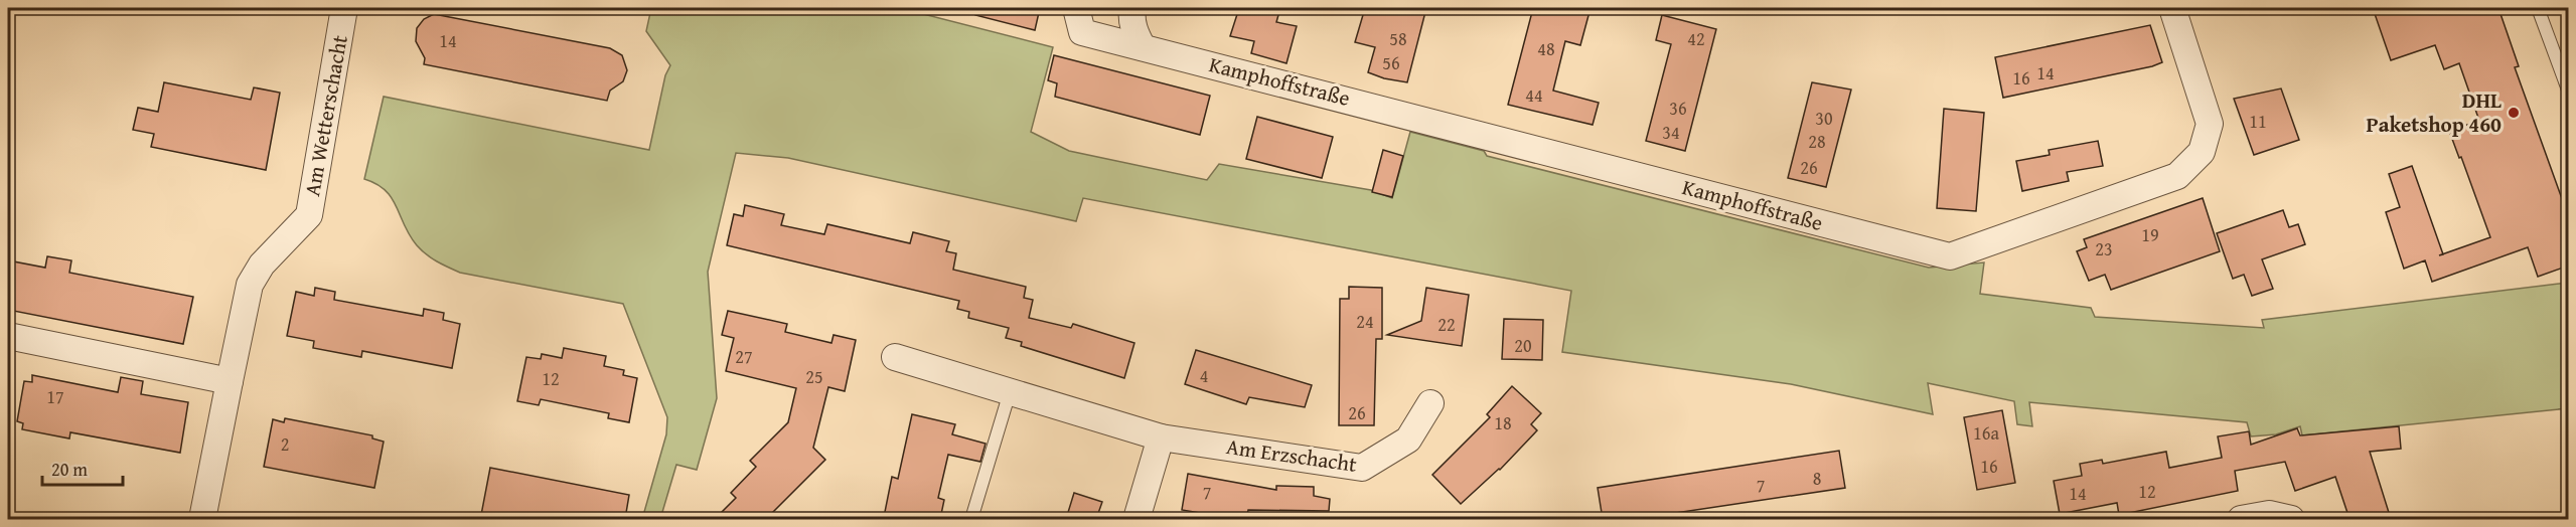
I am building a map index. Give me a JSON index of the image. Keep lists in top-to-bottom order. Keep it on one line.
{"streets":{"street":["Kamphoffstraße","Am Wetterschacht","Am Erzschacht"]},"places":["DHL Paketshop 460"],"house_numbers":["58","42","14","48","56","14","16","44","36","30","11","34","28","26","19","23","24","22","20","27","4","25","12","17","26","18","16a","2","16","8","7","12","7","14"],"scale_bar":"20 m"}
